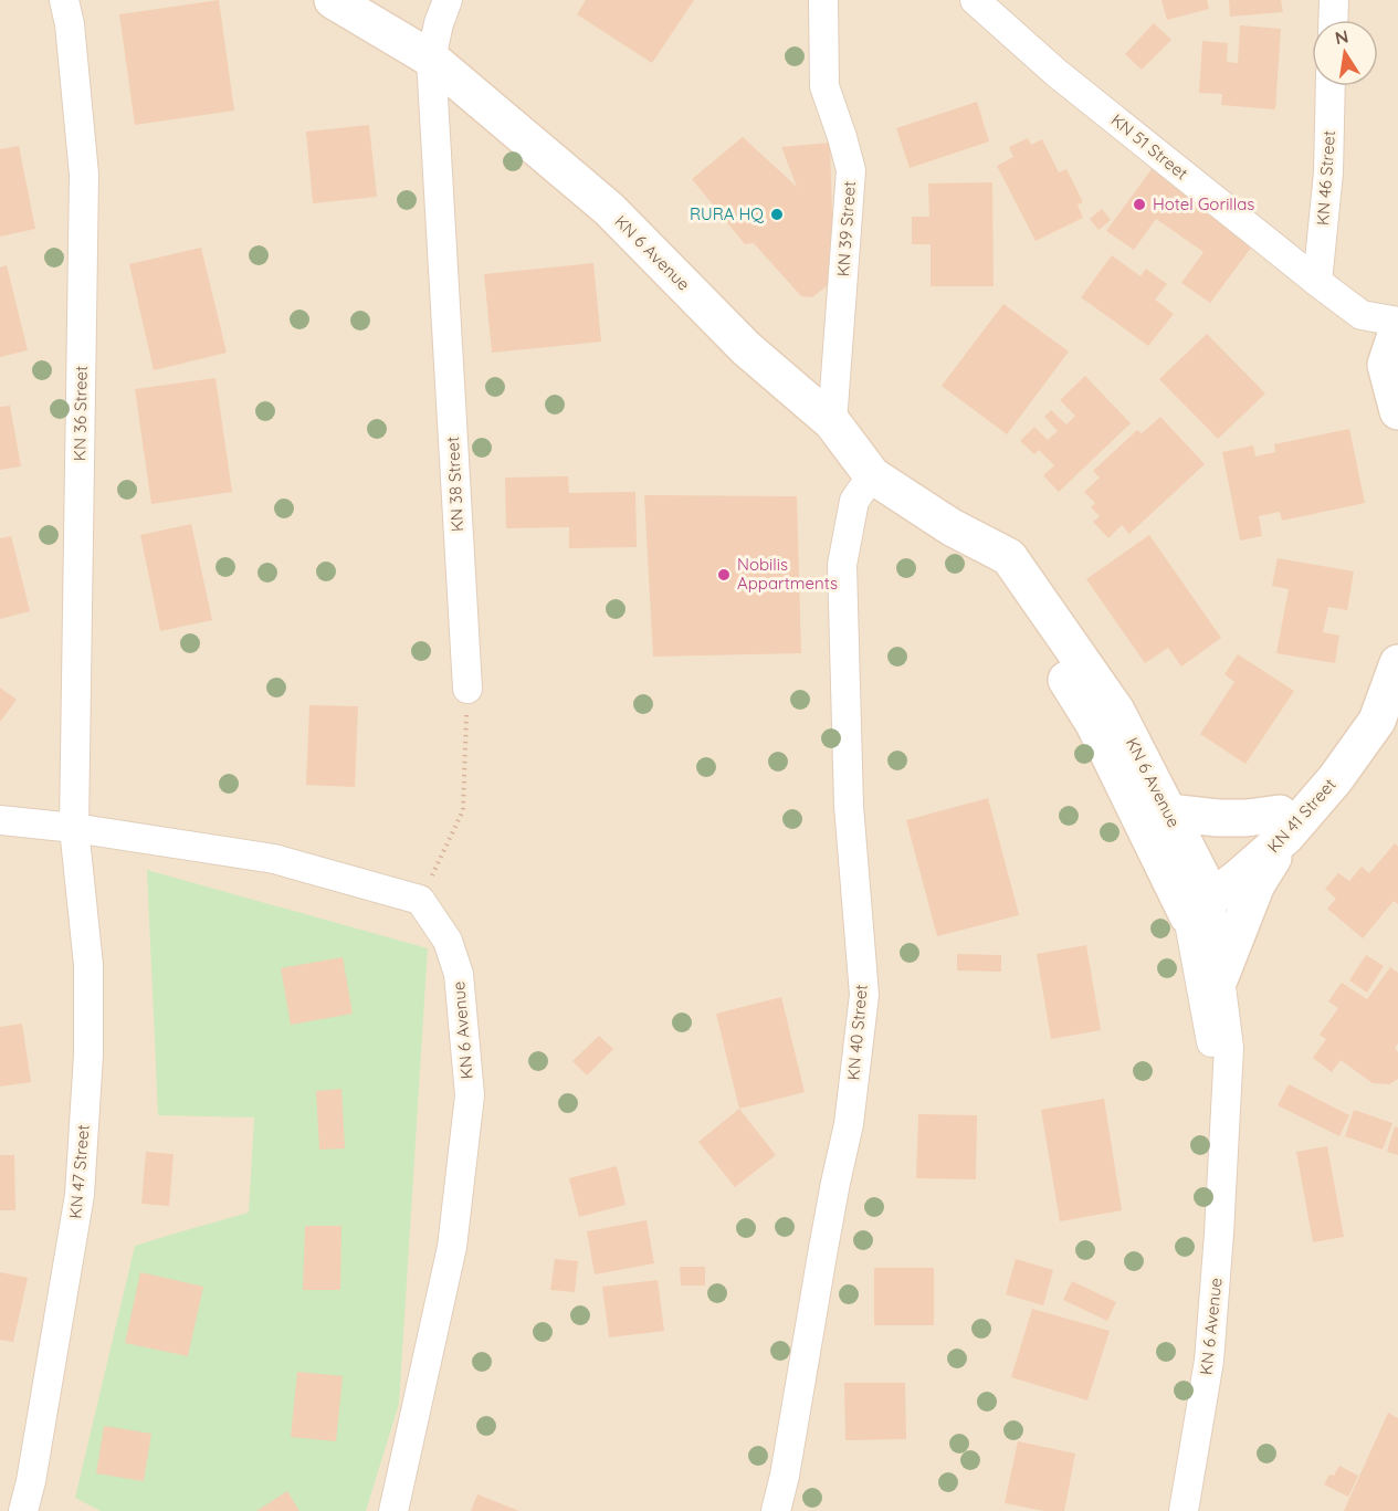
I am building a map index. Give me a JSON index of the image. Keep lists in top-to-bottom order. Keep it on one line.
{"streets":{"main road":["KN 6 Avenue","KN 41 Street"],"street":["KN 51 Street","KN 46 Street","KN 39 Street","KN 36 Street","KN 38 Street","KN 40 Street","KN 47 Street"]},"crossings":[["KN 51 Street","KN 46 Street"],["KN 39 Street","KN 6 Avenue"],["KN 6 Avenue","KN 38 Street"],["KN 6 Avenue","KN 41 Street"],["KN 6 Avenue","KN 40 Street"],["KN 36 Street","KN 47 Street"]],"places":["Hotel Gorillas","RURA HQ","Nobilis Appartments"],"north":"top"}
